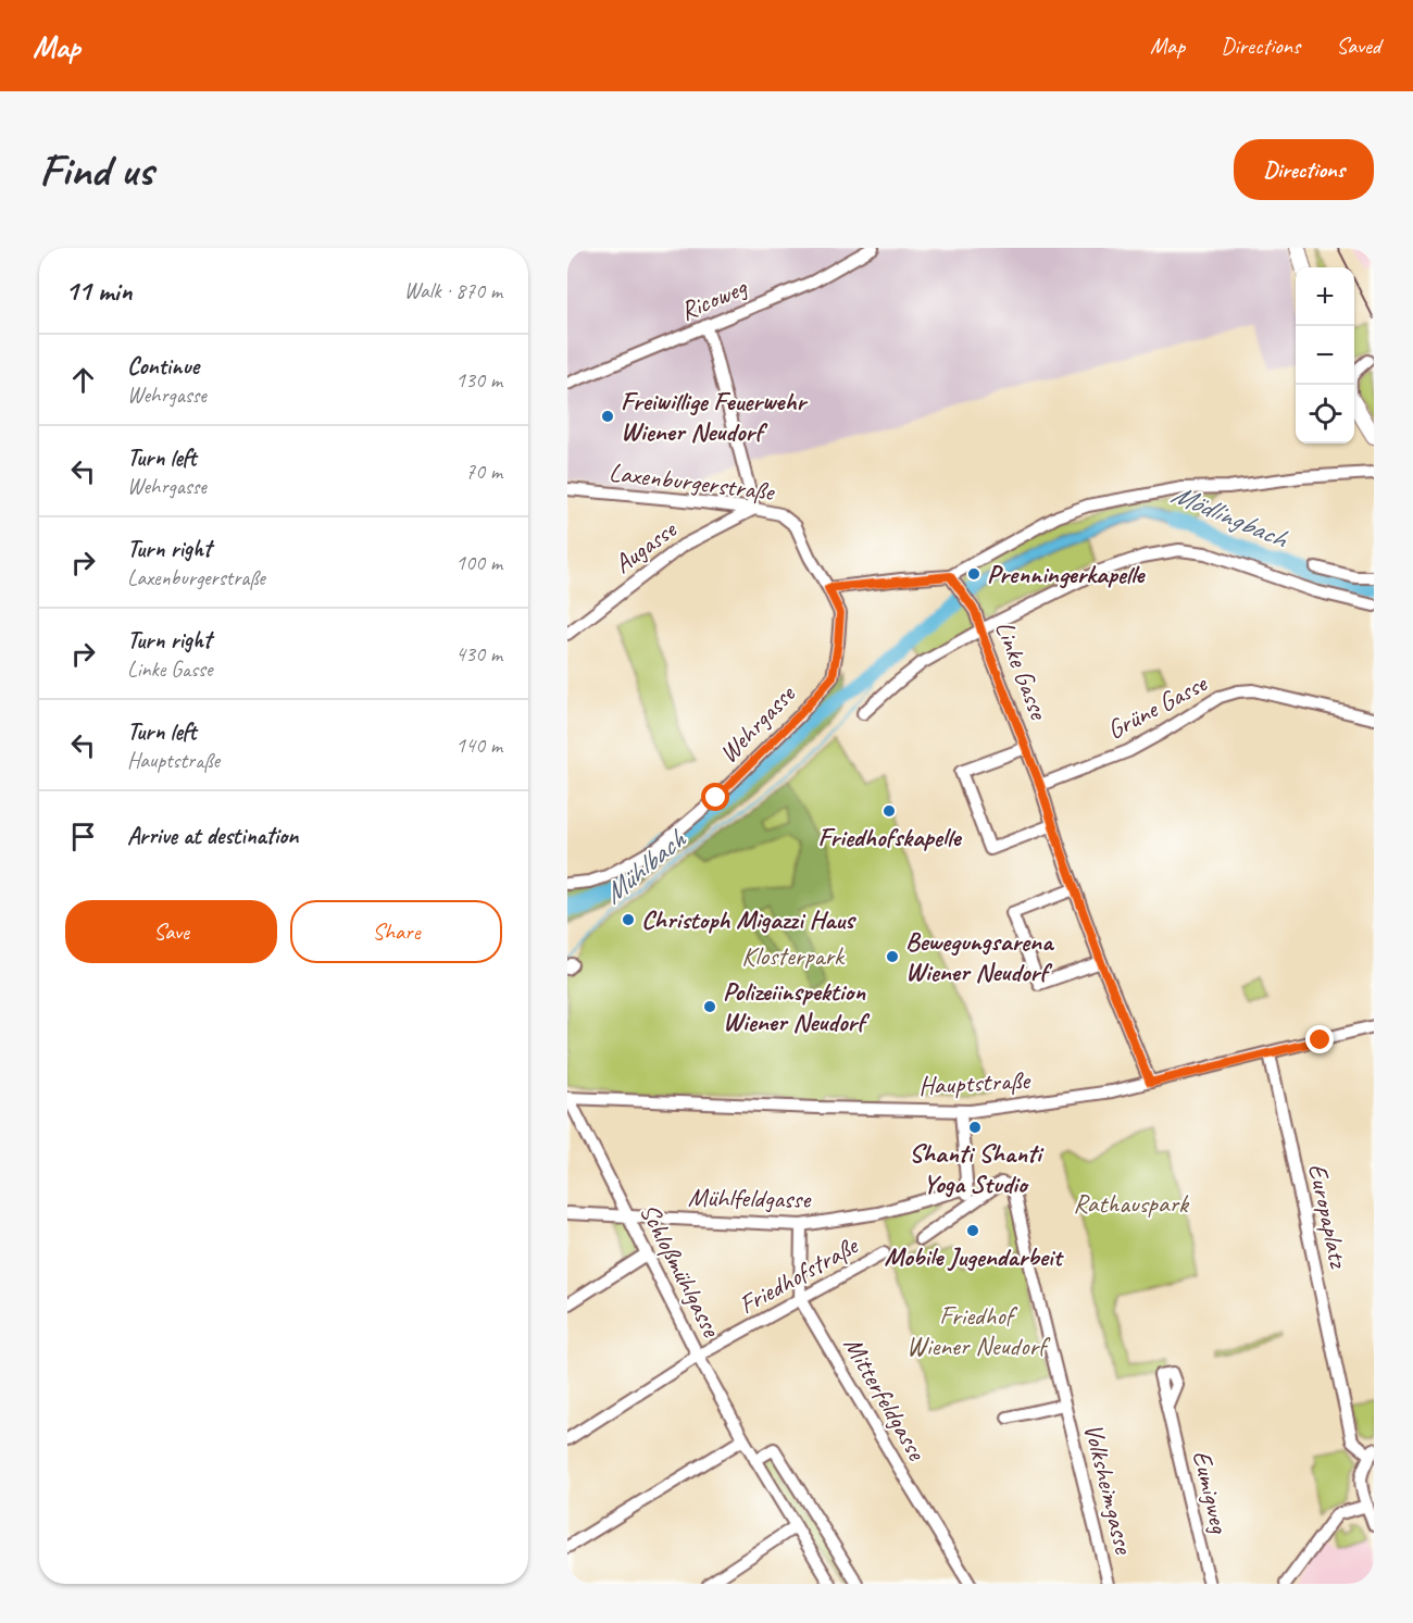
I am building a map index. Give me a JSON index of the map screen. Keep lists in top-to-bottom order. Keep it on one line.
{"streets":{"street":["Ricoweg","Laxenburgerstraße","Augasse","Linke Gasse","Grüne Gasse","Wehrgasse","Hauptstraße","Mühlfeldgasse","Europaplatz","Schloßmühlgasse","Friedhofstraße","Mitterfeldgasse","Volksheimgasse","Eumigweg"]},"crossings":[["Laxenburgerstraße","Augasse"],["Laxenburgerstraße","Wehrgasse"],["Linke Gasse","Grüne Gasse"],["Linke Gasse","Hauptstraße"],["Hauptstraße","Europaplatz"],["Hauptstraße","Schloßmühlgasse"],["Mühlfeldgasse","Schloßmühlgasse"],["Schloßmühlgasse","Friedhofstraße"],["Friedhofstraße","Mitterfeldgasse"]],"water":["Mödlingbach","Mühlbach"],"parks":["Klosterpark","Rathauspark","Friedhof Wiener Neudorf"],"places":["Freiwillige Feuerwehr Wiener Neudorf","Prenningerkapelle","Friedhofskapelle","Christoph Migazzi Haus","Bewegungsarena Wiener Neudorf","Polizeiinspektion Wiener Neudorf","Shanti Shanti Yoga Studio","Mobile Jugendarbeit"],"page":{"header":"Map","nav":["Map","Directions","Saved"],"buttons":["Directions",["Save","Share"]],"title":"Find us","heading":["11 min","Walk · 870 m"],"map_buttons":["+","−"],"list":[["Continue","Wehrgasse","130 m"],["Turn left","Wehrgasse","70 m"],["Turn right","Laxenburgerstraße","100 m"],["Turn right","Linke Gasse","430 m"],["Turn left","Hauptstraße","140 m"],"Arrive at destination"]}}
